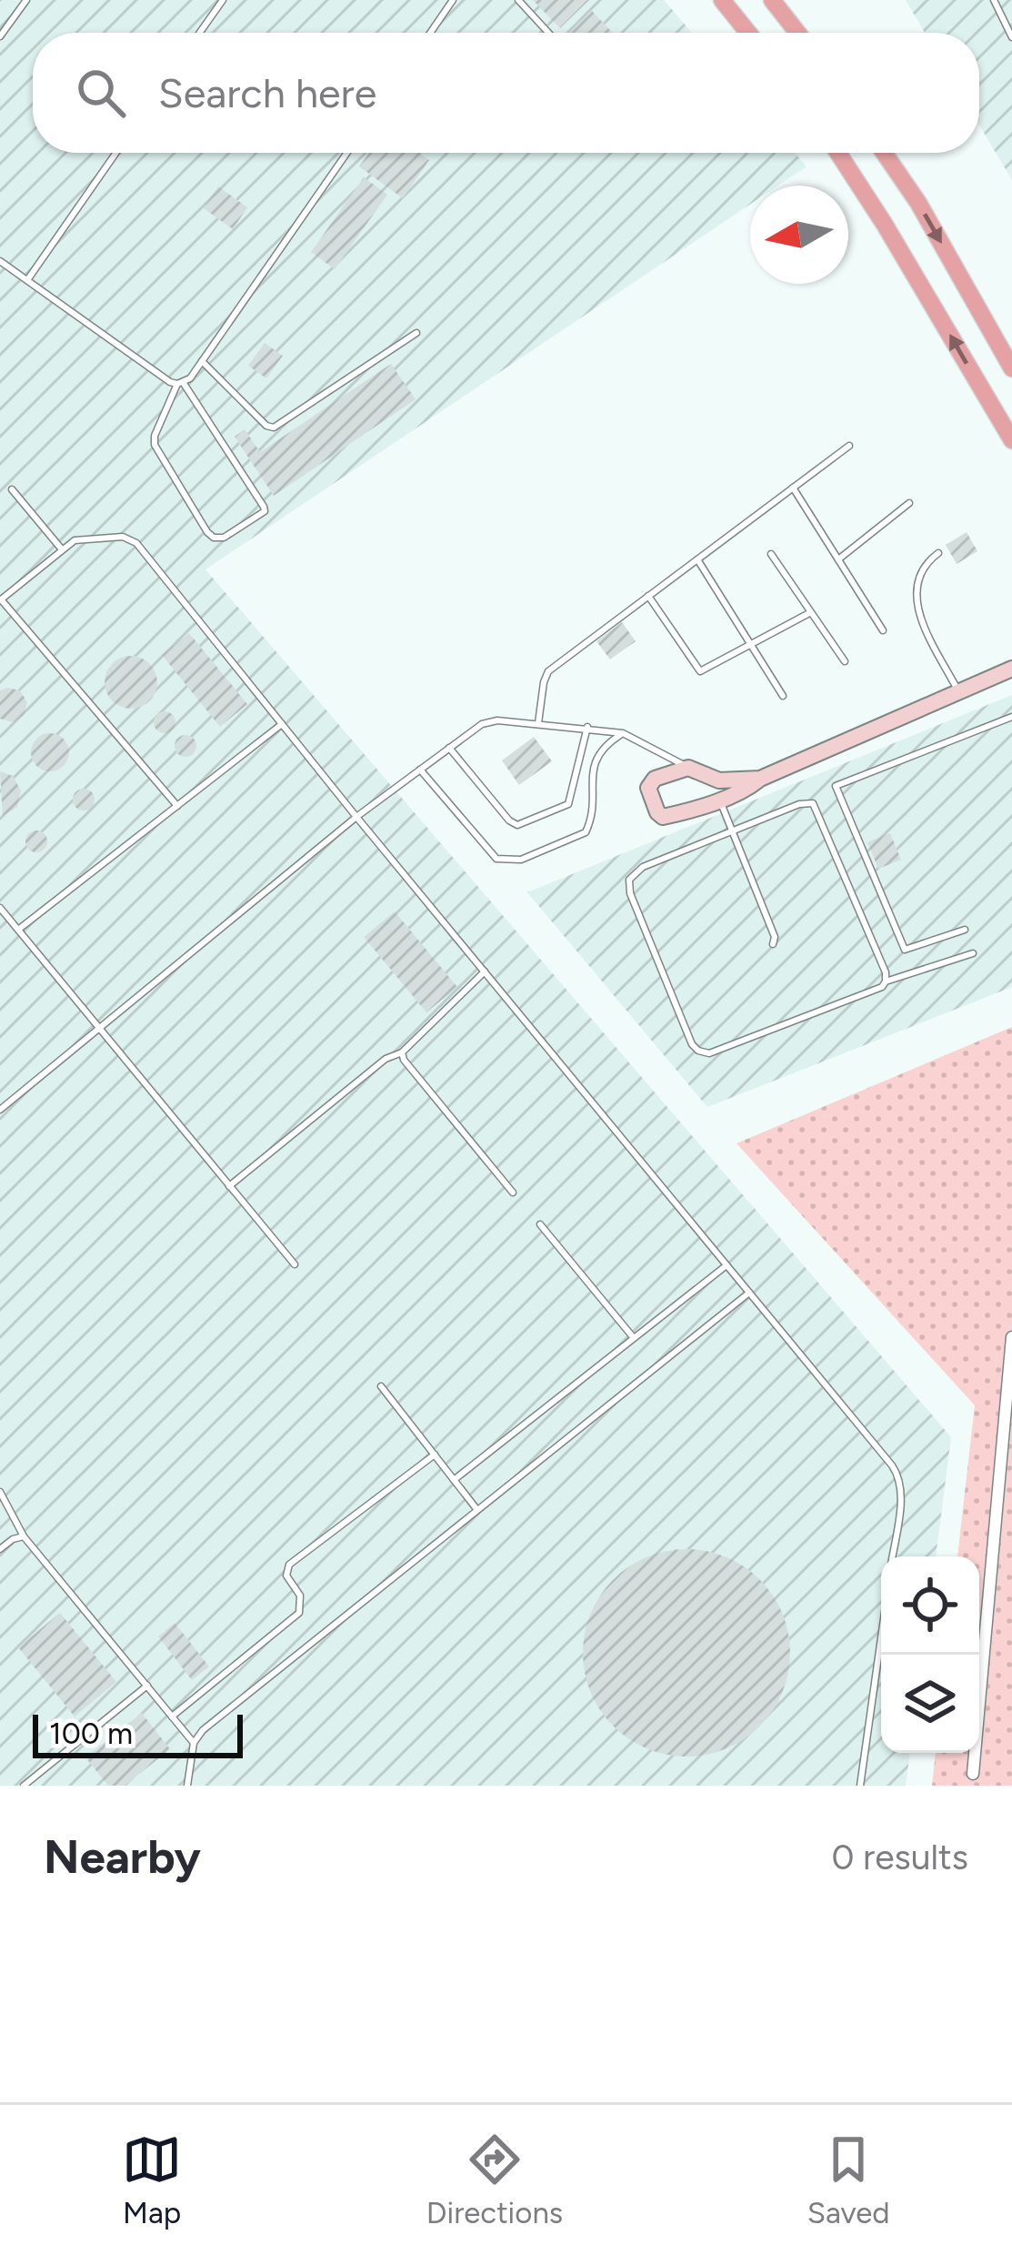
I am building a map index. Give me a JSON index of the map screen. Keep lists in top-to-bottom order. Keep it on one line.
{"scale_bar":"100 m","north":"left","page":{"search":"Search here","scale":"100 m","heading":["Nearby","0 results"],"nav":["Map","Directions","Saved"]}}
